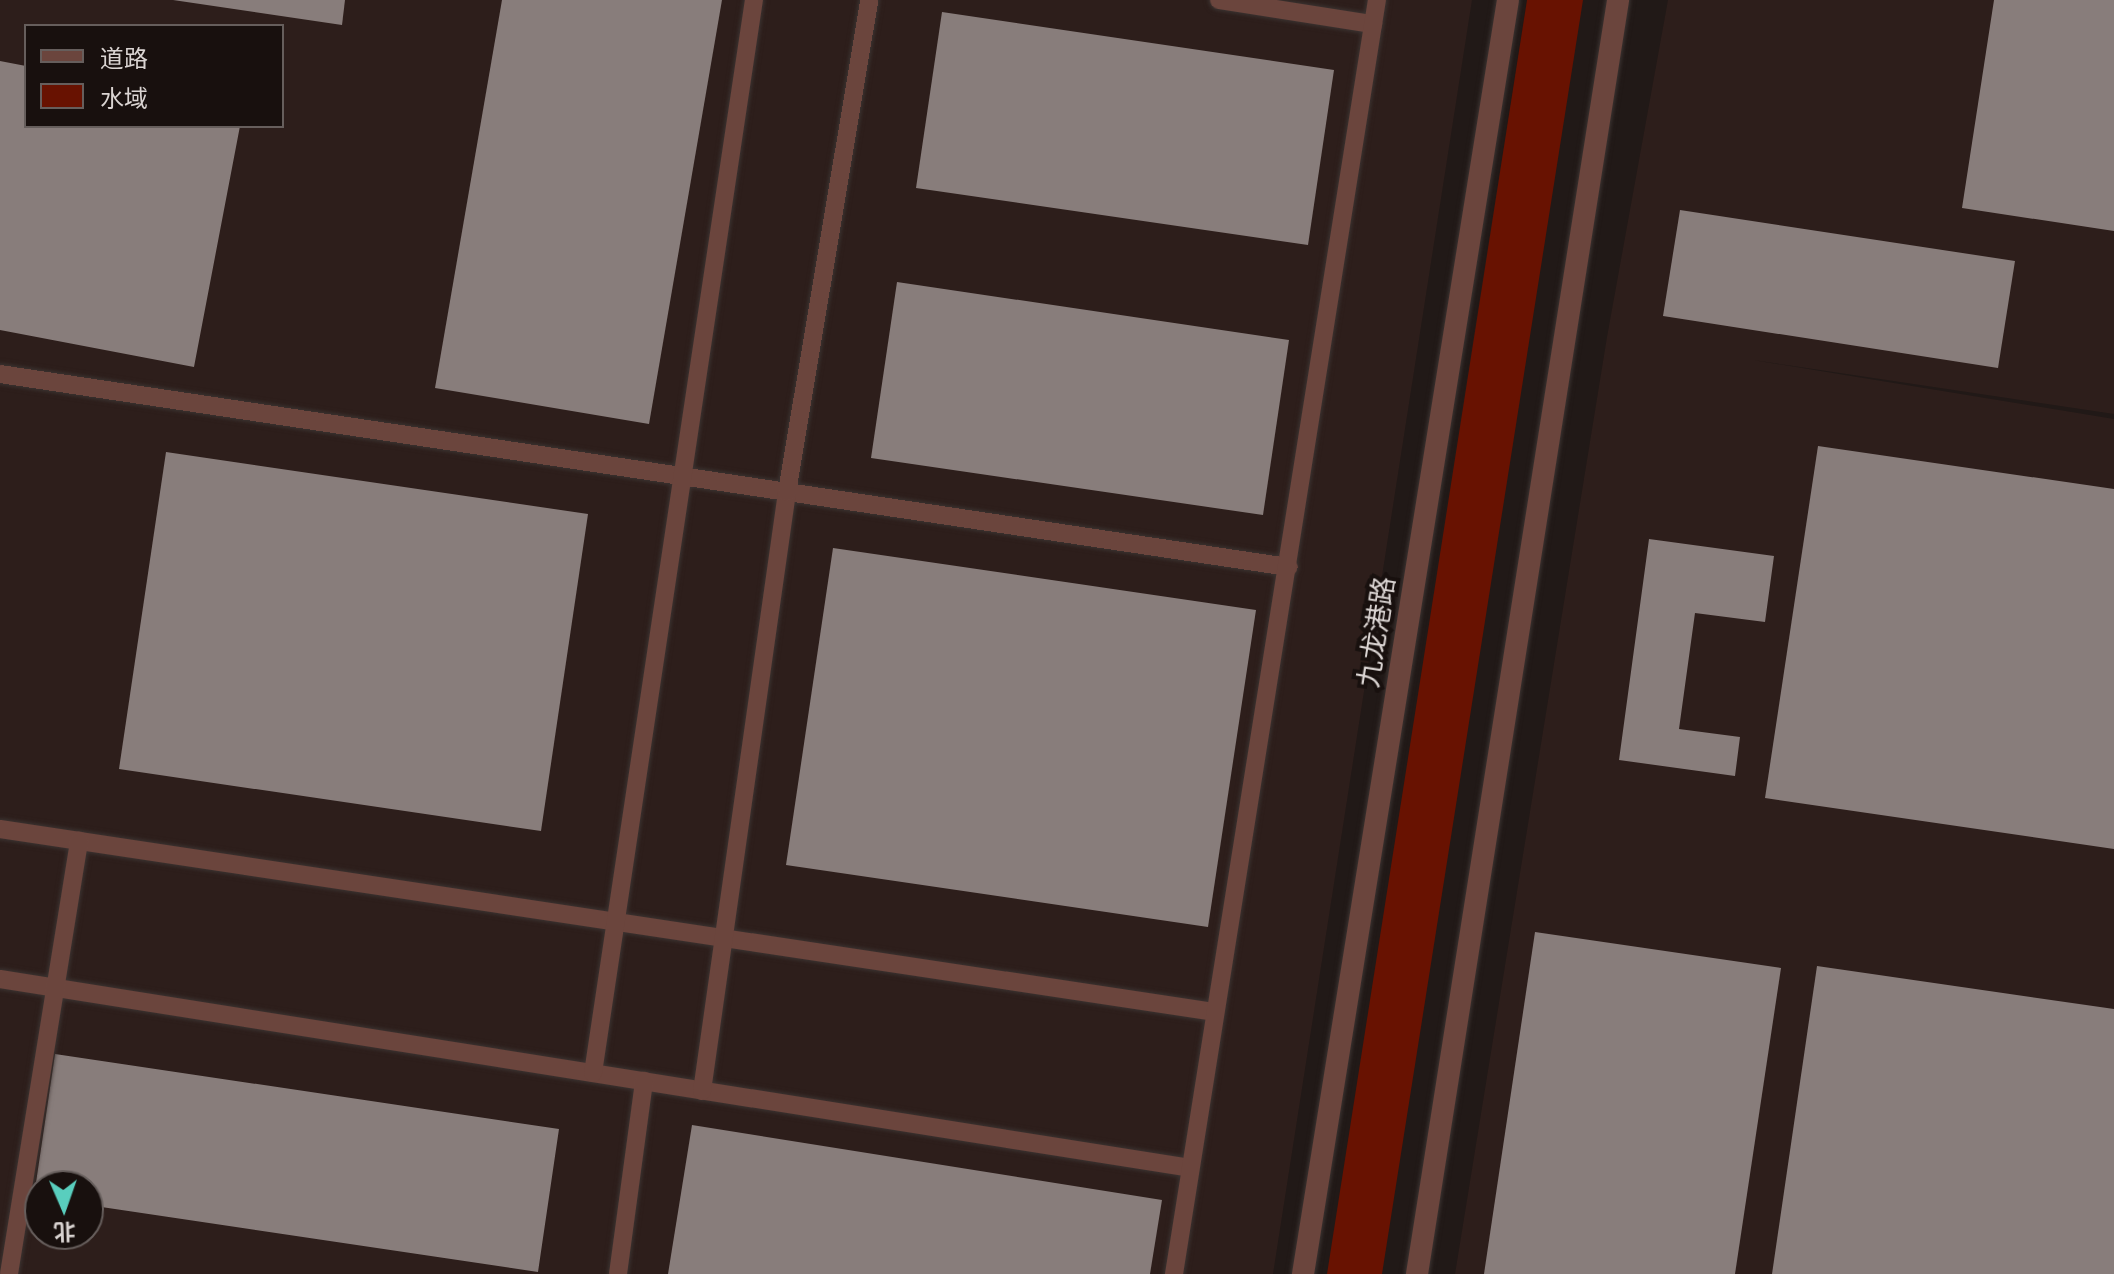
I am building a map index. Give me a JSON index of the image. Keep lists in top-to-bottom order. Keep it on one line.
{"streets":{"street":["九龙港路"]},"legend":["道路","水域"],"north":"bottom"}
